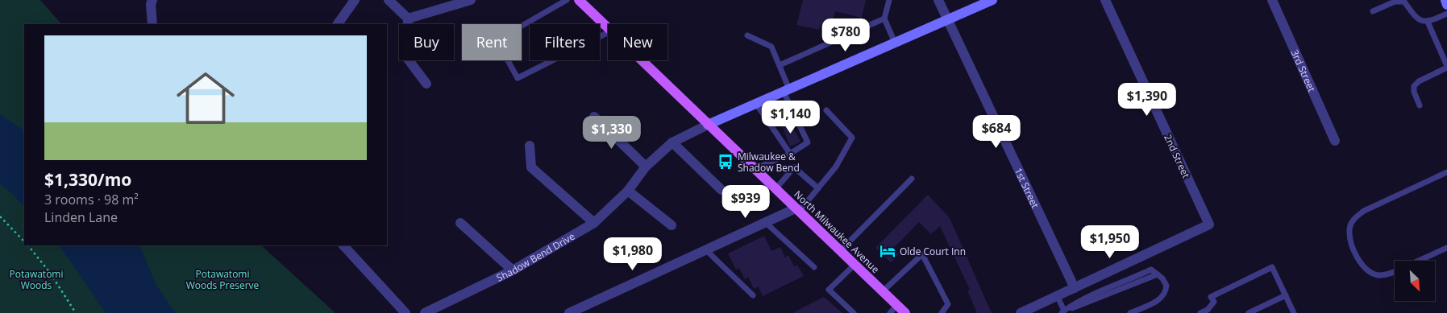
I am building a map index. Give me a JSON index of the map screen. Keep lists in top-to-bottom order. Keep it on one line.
{"streets":{"main road":["North Milwaukee Avenue"],"street":["3rd Street","2nd Street","1st Street","Shadow Bend Drive"]},"crossings":[["2nd Street","1st Street"],["North Milwaukee Avenue","Shadow Bend Drive"]],"parks":["Potawatomi Woods","Potawatomi Woods Preserve"],"places":{"bus stop":["Milwaukee & Shadow Bend"],"hotel":["Olde Court Inn"]},"north":"bottom right","page":{"price":["$780","$1,390","$1,140","$684","$1,330","$939","$1,950","$1,980"],"chip":["Buy","Rent","Filters","New"],"list":[{"name":"$1,330/mo","note":"3 rooms · 98 m² · Linden Lane"}]}}
